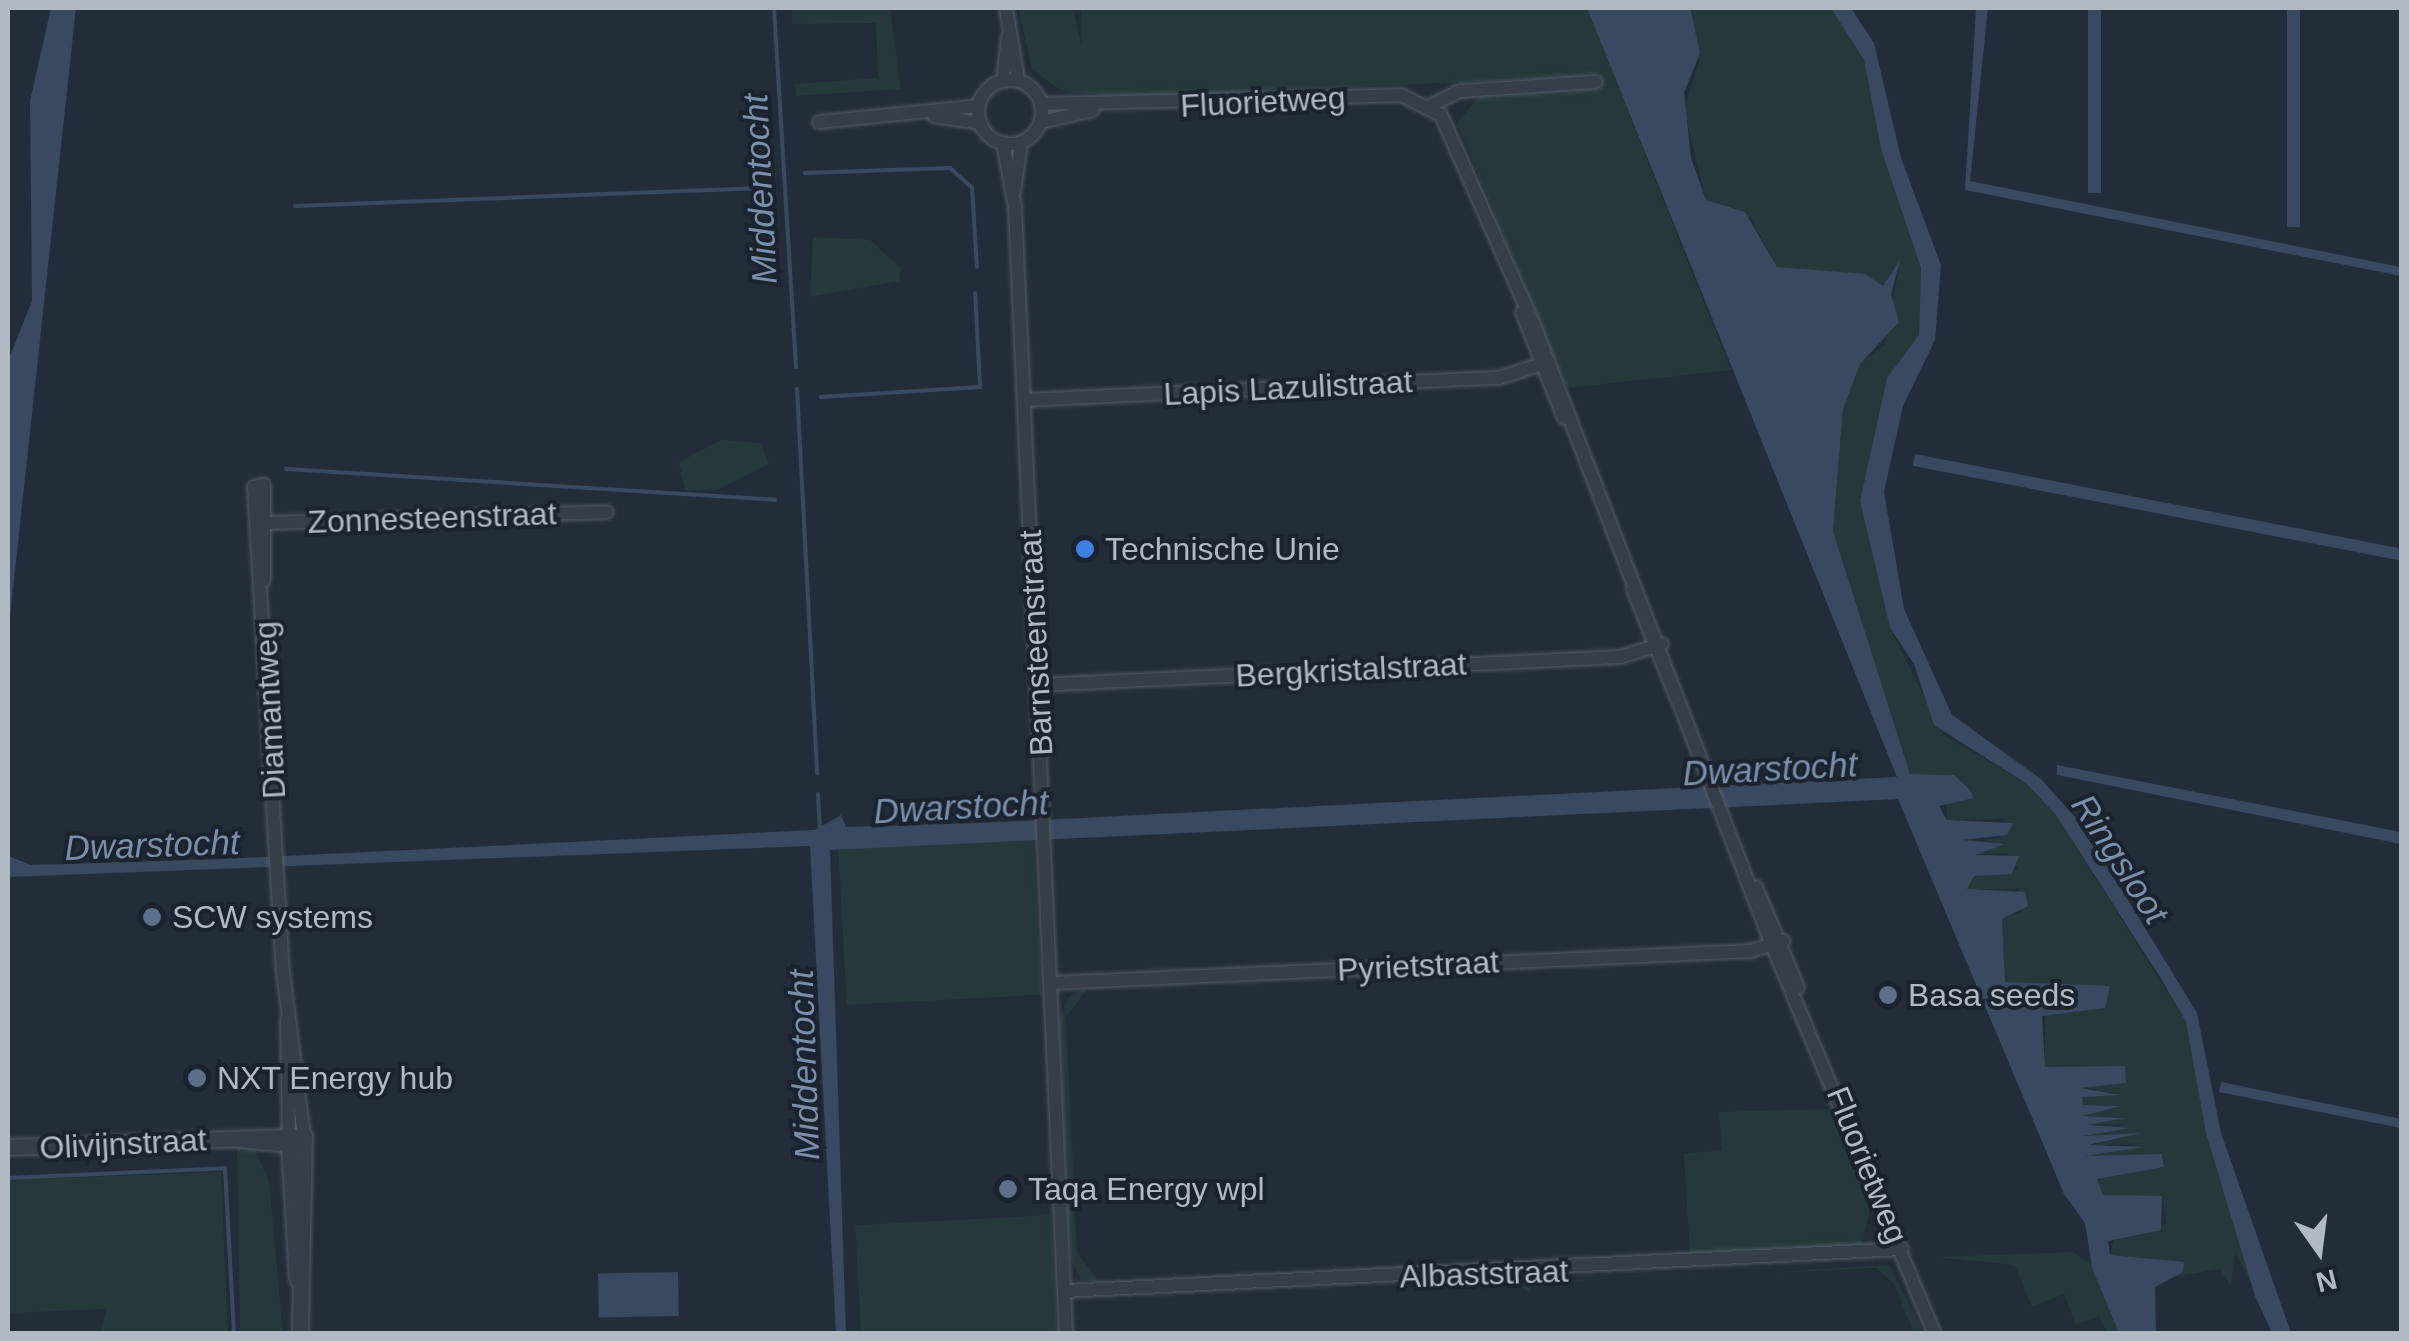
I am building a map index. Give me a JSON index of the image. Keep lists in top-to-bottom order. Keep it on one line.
{"streets":{"street":["Fluorietweg","Lapis Lazulistraat","Zonnesteenstraat","Barnsteenstraat","Bergkristalstraat","Diamantweg","Pyrietstraat","Olivijnstraat","Albaststraat"]},"crossings":[["Fluorietweg","Lapis Lazulistraat"],["Fluorietweg","Barnsteenstraat"],["Fluorietweg","Bergkristalstraat"],["Fluorietweg","Pyrietstraat"],["Fluorietweg","Albaststraat"],["Lapis Lazulistraat","Barnsteenstraat"],["Zonnesteenstraat","Diamantweg"],["Barnsteenstraat","Bergkristalstraat"],["Barnsteenstraat","Pyrietstraat"],["Barnsteenstraat","Albaststraat"],["Diamantweg","Olivijnstraat"]],"water":["Middentocht","Dwarstocht","Ringsloot"],"places":["Technische Unie","SCW systems","Basa seeds","NXT Energy hub","Taqa Energy wpl"],"north":"bottom"}
